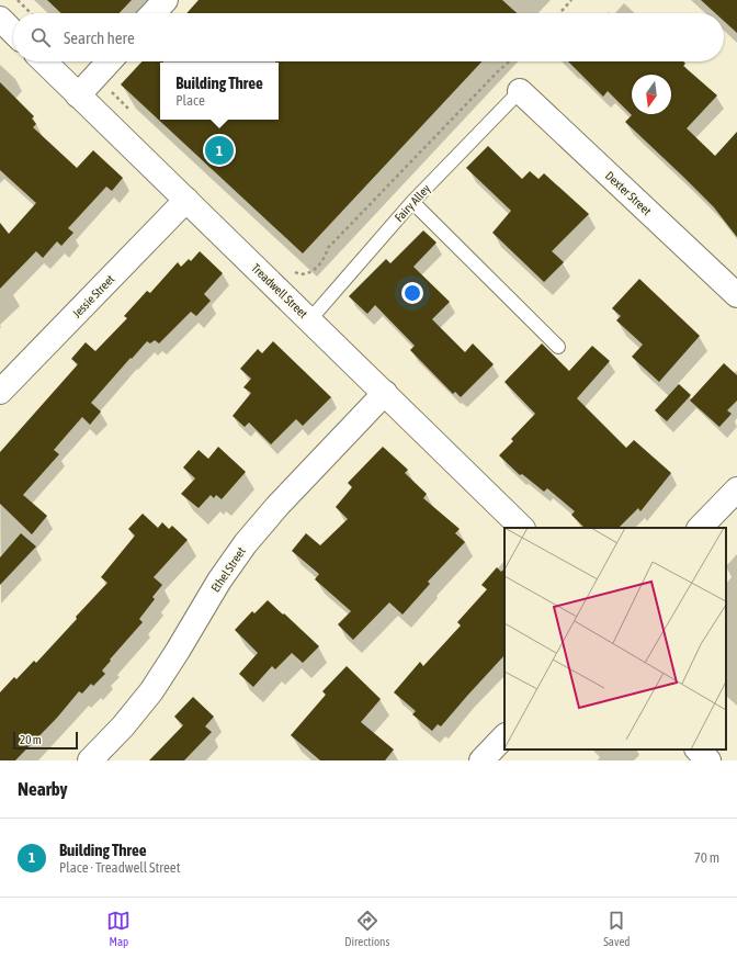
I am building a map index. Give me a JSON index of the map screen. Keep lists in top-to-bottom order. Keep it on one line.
{"streets":{"street":["Dexter Street","Treadwell Street","Jessie Street","Ethel Street"],"lane":["Fairy Alley"]},"crossings":[["Dexter Street","Fairy Alley"],["Fairy Alley","Treadwell Street"],["Treadwell Street","Jessie Street"],["Treadwell Street","Ethel Street"]],"scale_bar":"20 m","north":"bottom","page":{"search":"Search here","popup":["Building Three","Place"],"pins":"1","scale":"20 m","heading":"Nearby","list":[{"mark":"1","name":"Building Three","note":"Place · Treadwell Street","value":"70 m"}],"nav":["Map","Directions","Saved"]}}
